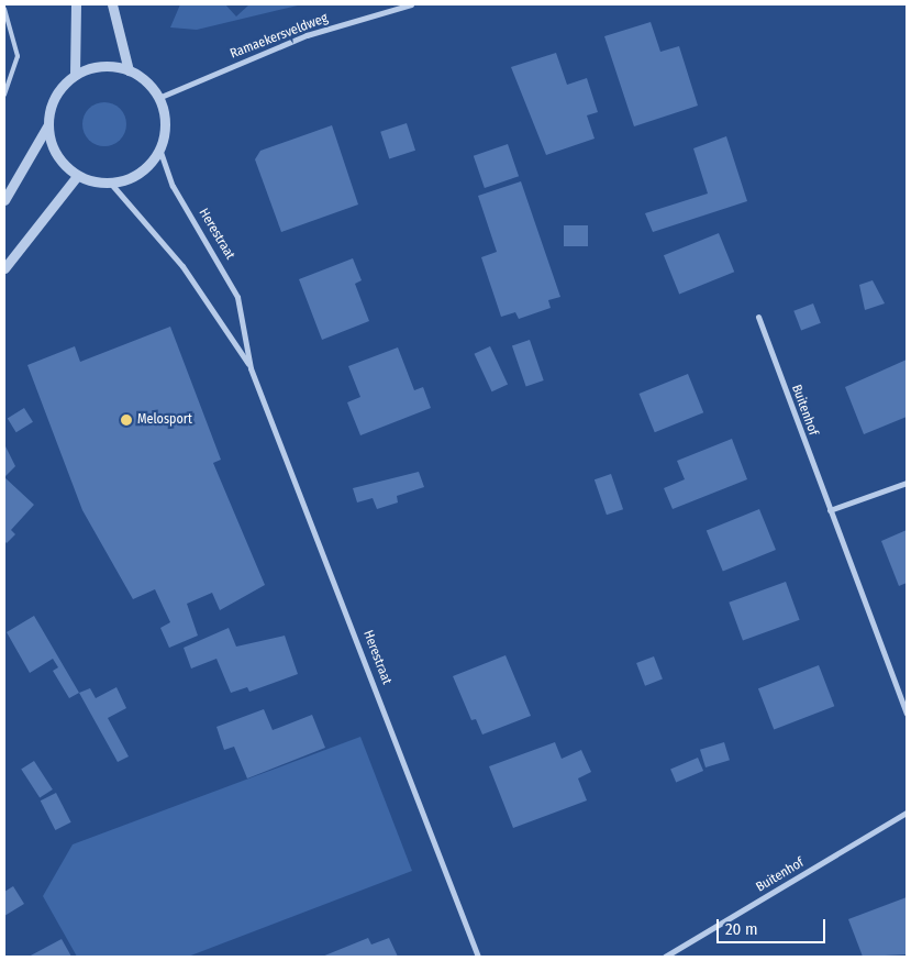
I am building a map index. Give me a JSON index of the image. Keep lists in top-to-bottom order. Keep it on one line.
{"streets":{"street":["Ramaekersveldweg","Herestraat","Buitenhof"]},"crossings":[["Ramaekersveldweg","Herestraat"]],"places":["Melosport"],"scale_bar":"20 m"}
